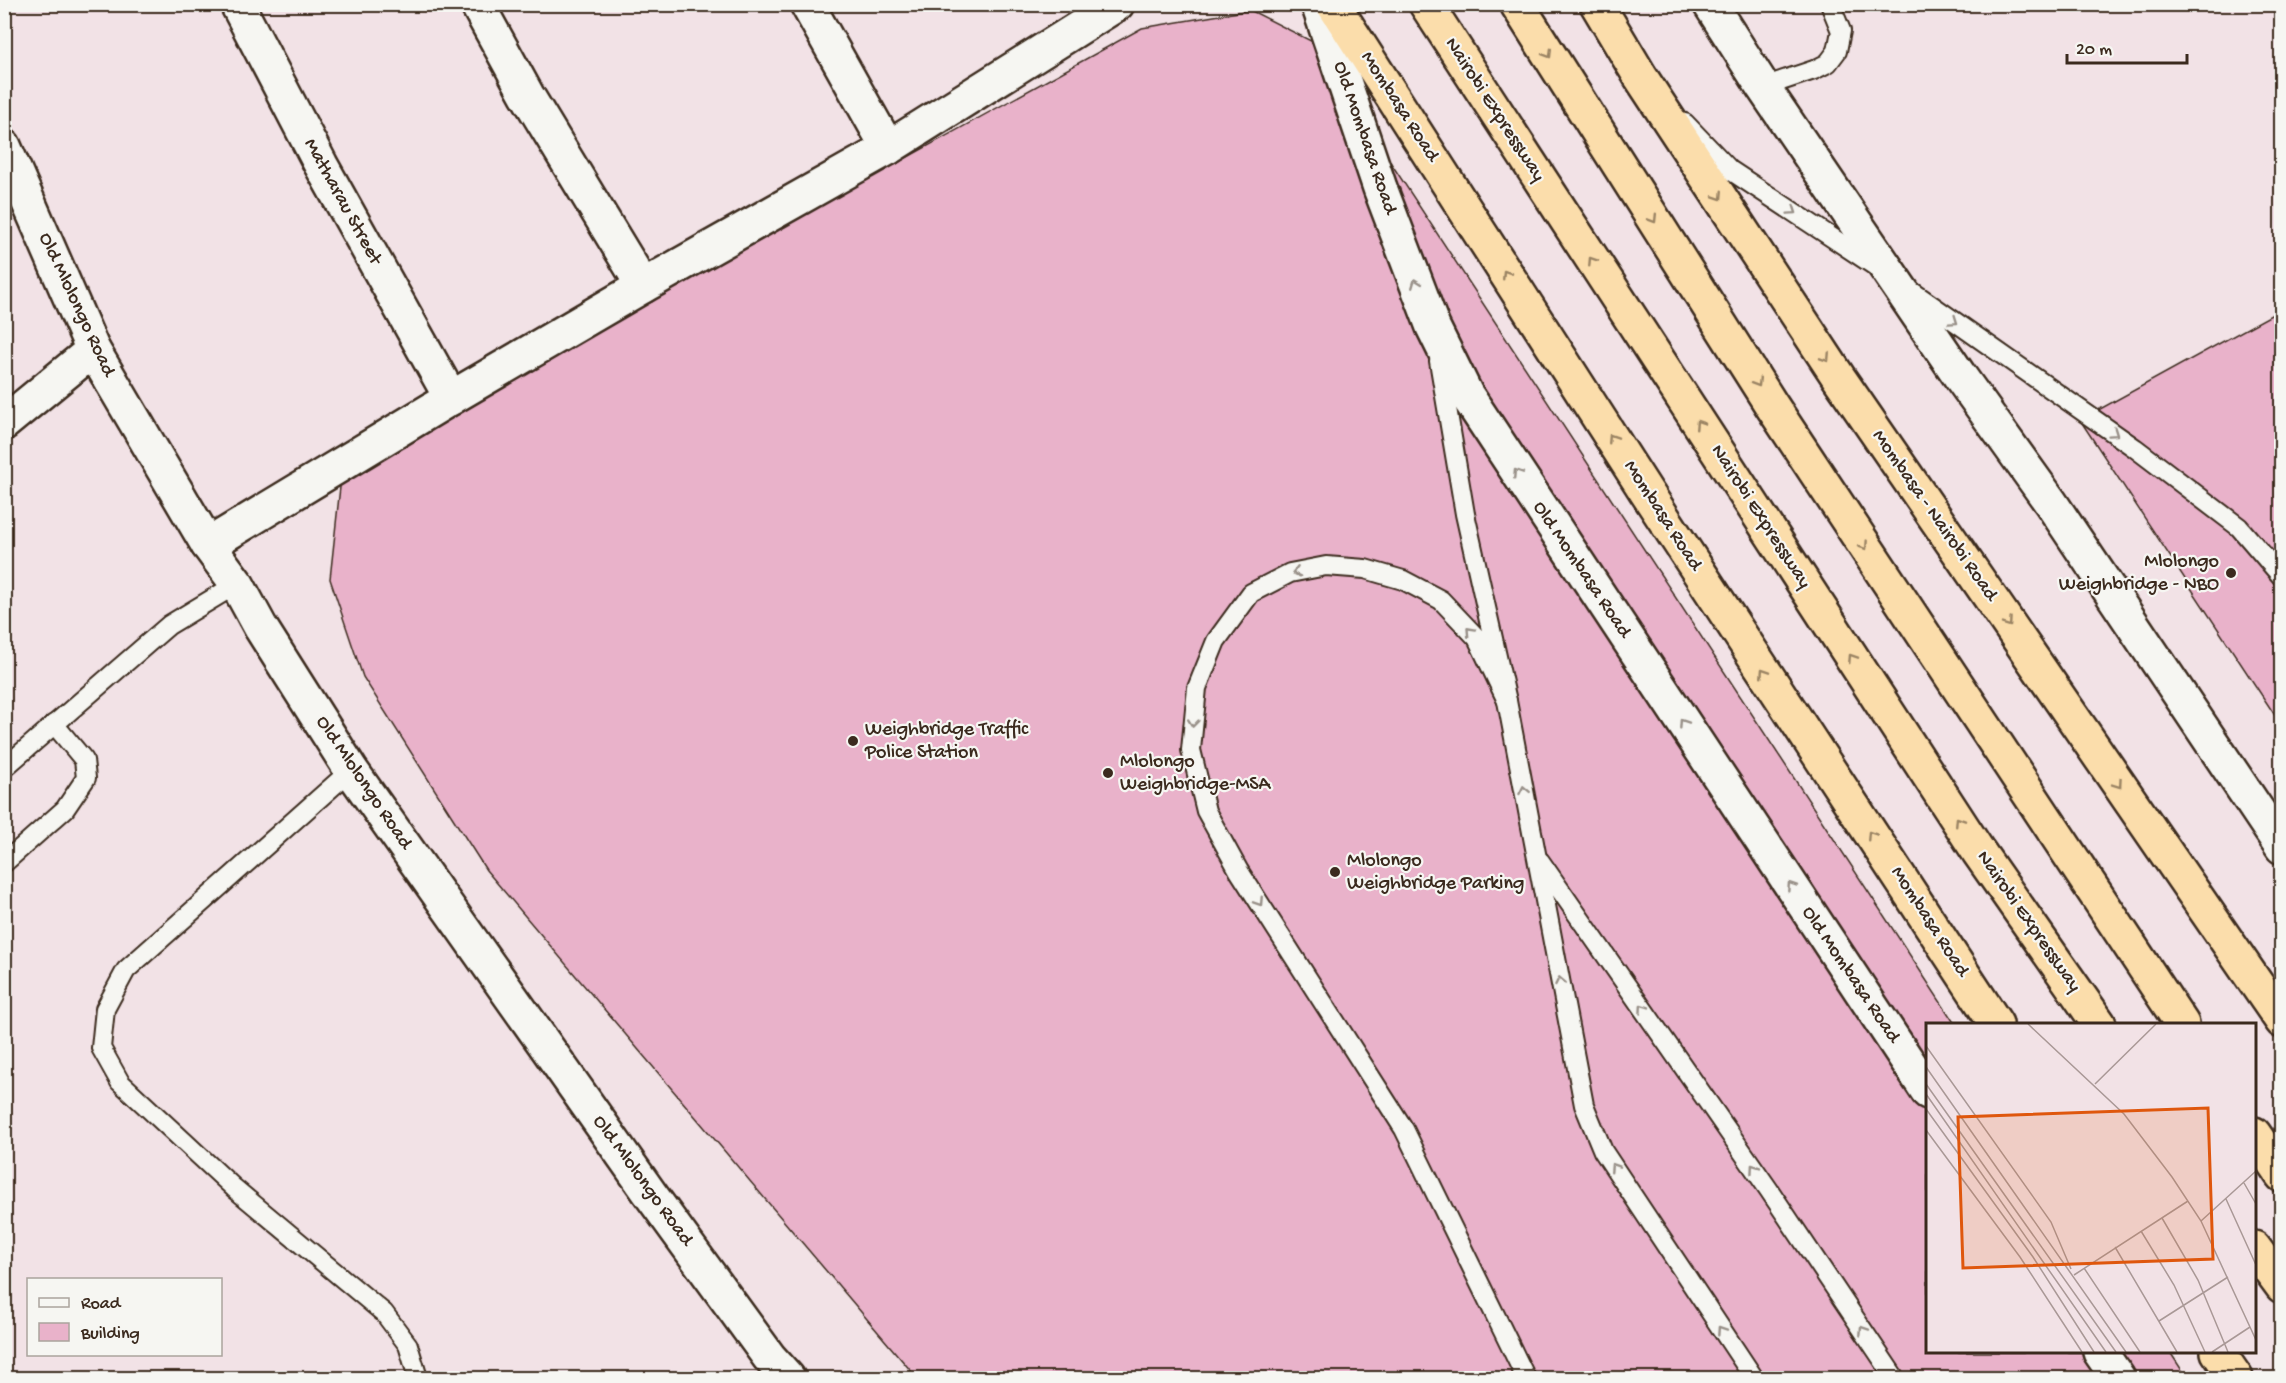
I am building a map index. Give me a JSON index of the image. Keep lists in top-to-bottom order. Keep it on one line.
{"streets":{"highway":["Mombasa Road","Nairobi Expressway","Mombasa - Nairobi Road"],"street":["Old Mombasa Road","Matharau Street","Old Mlolongo Road"]},"one_way":["Old Mombasa Road"],"places":["Mlolongo Weighbridge - NBO","Weighbridge Traffic Police Station","Mlolongo Weighbridge-MSA","Mlolongo Weighbridge Parking"],"legend":["Road","Building"],"scale_bar":"20 m"}
